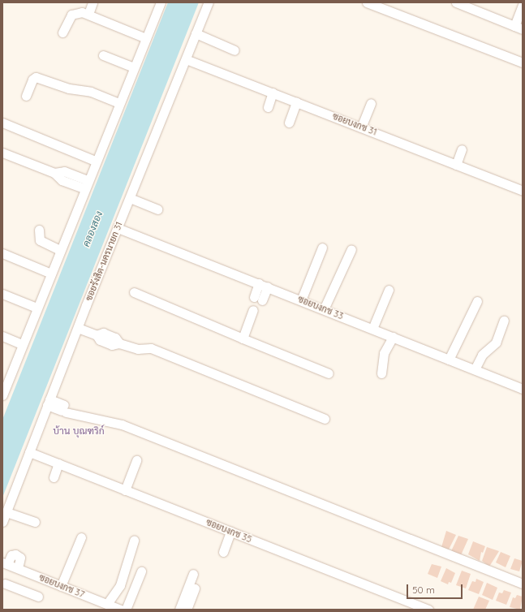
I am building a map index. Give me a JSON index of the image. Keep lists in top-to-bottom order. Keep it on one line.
{"streets":{"street":["ซอยบงกช 31","ซอยรังสิต-นครนายก 31","ซอยบงกช 33","ซอยบงกช 35","ซอยบงกช 37"]},"crossings":[["ซอยบงกช 31","ซอยรังสิต-นครนายก 31"],["ซอยรังสิต-นครนายก 31","ซอยบงกช 33"],["ซอยรังสิต-นครนายก 31","ซอยบงกช 35"]],"districts":["บ้าน บุณฑริก์"],"water":["คลองสอง"],"scale_bar":"50 m"}
